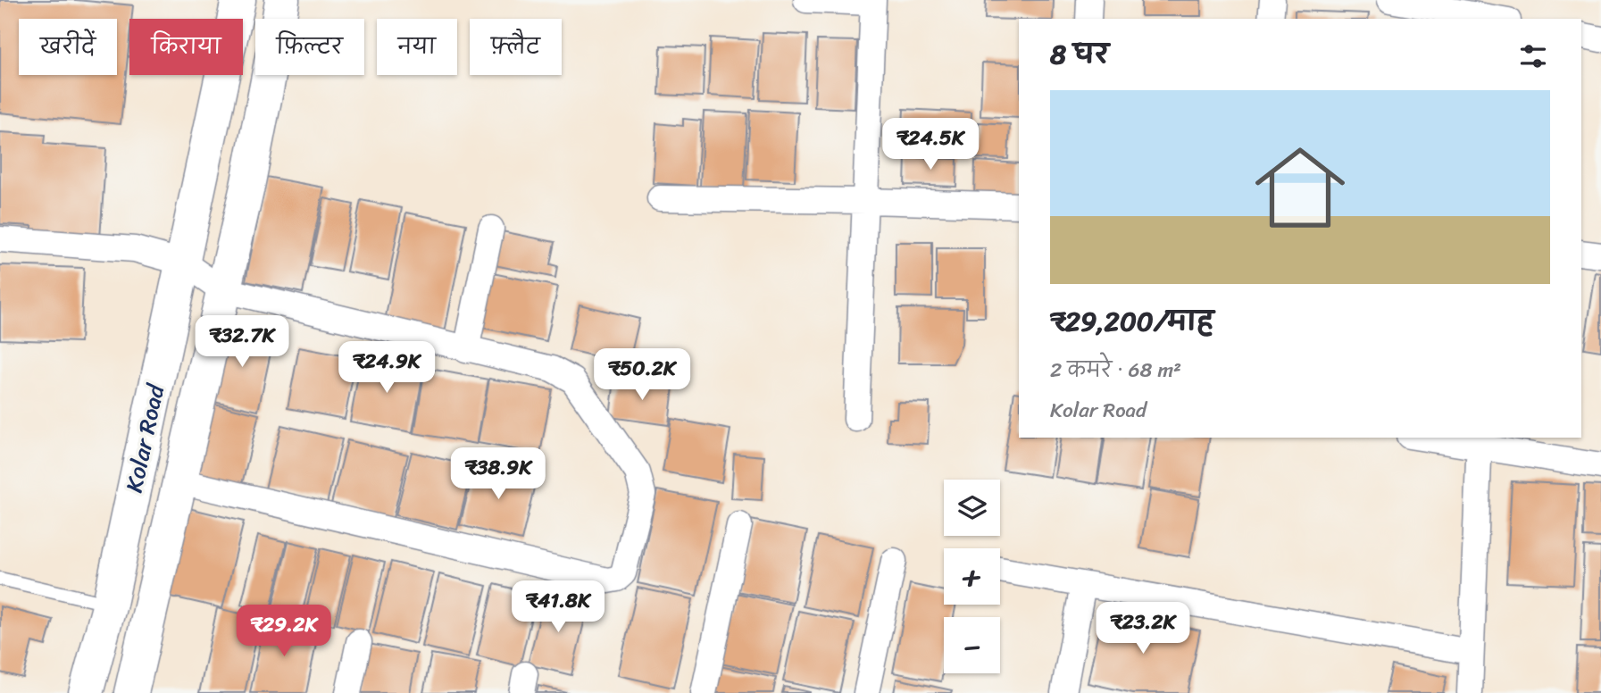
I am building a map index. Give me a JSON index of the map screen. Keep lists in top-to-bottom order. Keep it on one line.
{"streets":{"main road":["Kolar Road"]},"page":{"chip":["खरीदें","किराया","फ़िल्टर","नया","फ़्लैट"],"heading":"8 घर","list":[{"name":"₹29,200/माह","note":"2 कमरे · 68 m² · Kolar Road"}],"price":["₹24.5K","₹32.7K","₹24.9K","₹50.2K","₹38.9K","₹41.8K","₹23.2K","₹29.2K"],"map_buttons":["+","−"]}}
